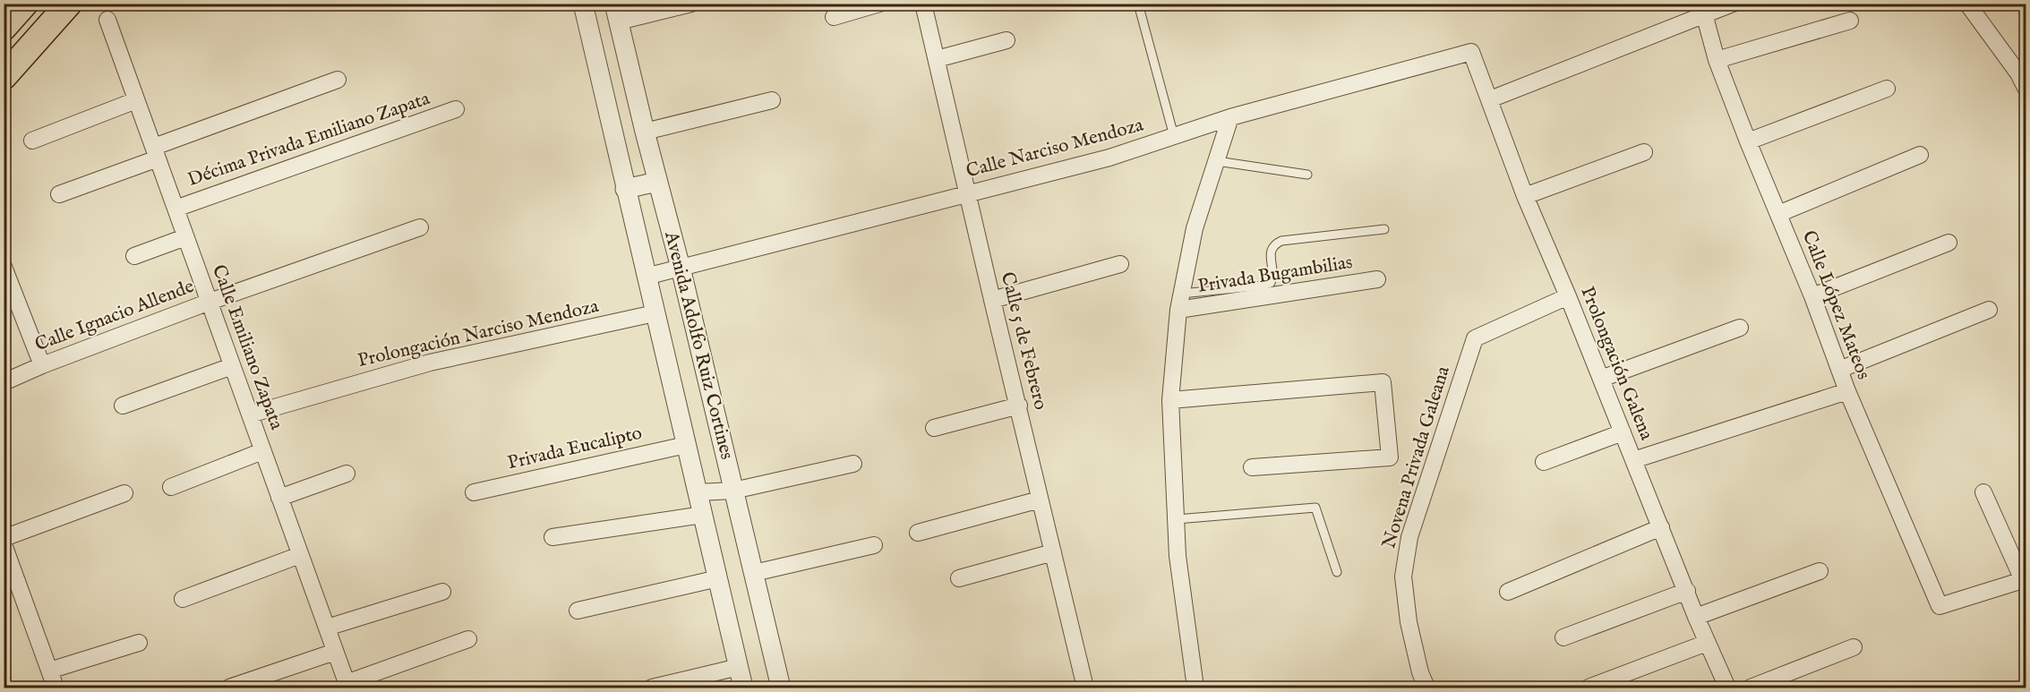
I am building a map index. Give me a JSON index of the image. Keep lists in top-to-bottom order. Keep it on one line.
{"streets":{"street":["Décima Privada Emiliano Zapata","Calle Narciso Mendoza","Privada Bugambilias","Calle López Mateos","Calle Ignacio Allende","Prolongación Narciso Mendoza","Calle 5 de Febrero","Avenida Adolfo Ruiz Cortines","Calle Emiliano Zapata","Prolongación Galena","Privada Eucalipto","Novena Privada Galeana"]},"crossings":[["Décima Privada Emiliano Zapata","Calle Emiliano Zapata"],["Calle Narciso Mendoza","Calle 5 de Febrero"],["Calle Narciso Mendoza","Avenida Adolfo Ruiz Cortines"],["Calle Narciso Mendoza","Prolongación Galena"],["Calle Ignacio Allende","Calle Emiliano Zapata"],["Prolongación Narciso Mendoza","Avenida Adolfo Ruiz Cortines"],["Prolongación Narciso Mendoza","Calle Emiliano Zapata"],["Avenida Adolfo Ruiz Cortines","Privada Eucalipto"],["Prolongación Galena","Novena Privada Galeana"]]}
